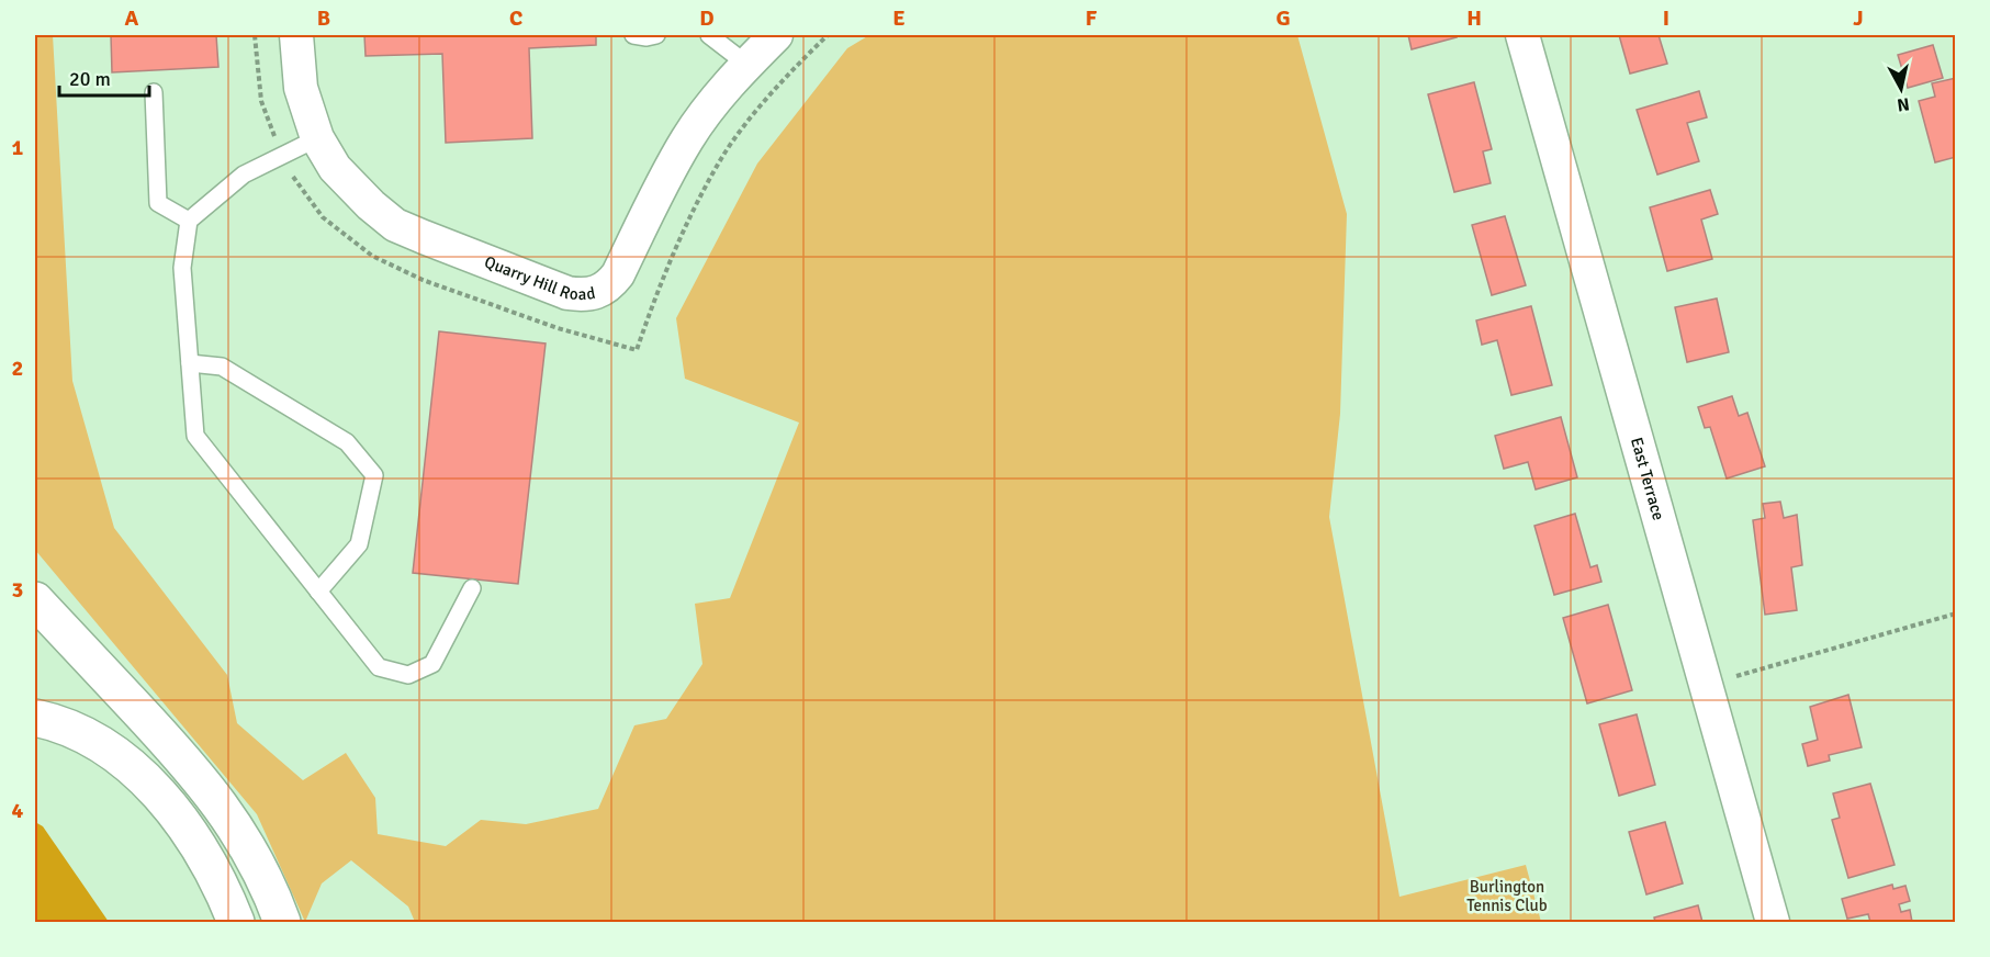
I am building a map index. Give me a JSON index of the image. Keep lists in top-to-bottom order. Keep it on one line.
{"streets":{"street":["Quarry Hill Road","East Terrace"]},"parks":["Burlington Tennis Club"],"scale_bar":"20 m","north":"bottom","grid":{"columns":["A","B","C","D","E","F","G","H","I","J"],"rows":["1","2","3","4"]}}
